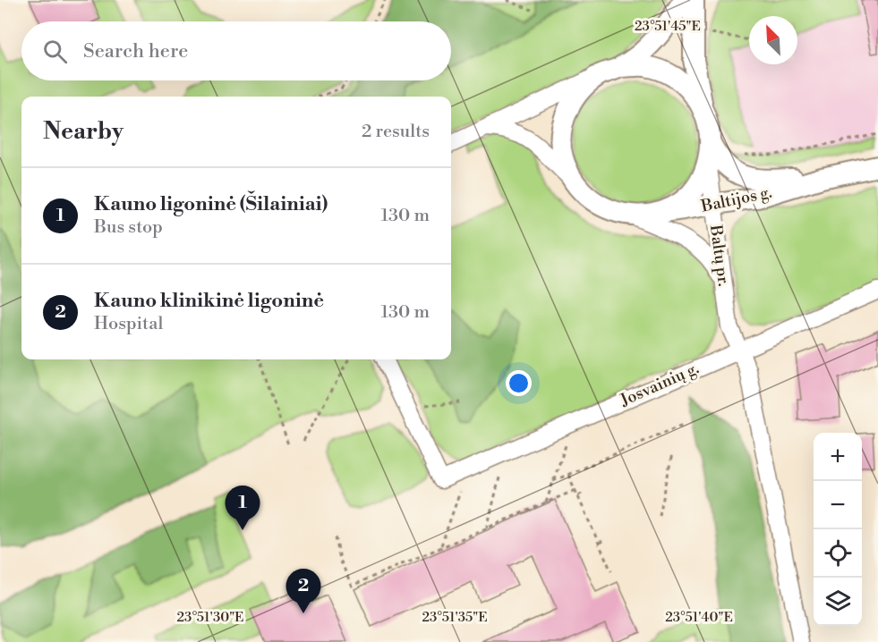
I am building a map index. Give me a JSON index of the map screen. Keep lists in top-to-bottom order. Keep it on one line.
{"streets":{"street":["Baltijos g.","Baltų pr.","Josvainių g."]},"crossings":[["Baltijos g.","Baltų pr."],["Baltų pr.","Josvainių g."]],"north":"top left","page":{"search":"Search here","heading":["Nearby","2 results"],"list":[{"mark":"1","name":"Kauno ligoninė (Šilainiai)","note":"Bus stop","value":"130 m"},{"mark":"2","name":"Kauno klinikinė ligoninė","note":"Hospital","value":"130 m"}],"map_buttons":["+","−"],"pins":["1","2"]},"coordinates":["23°51'45\"E","23°51'30\"E","23°51'35\"E","23°51'40\"E"]}
